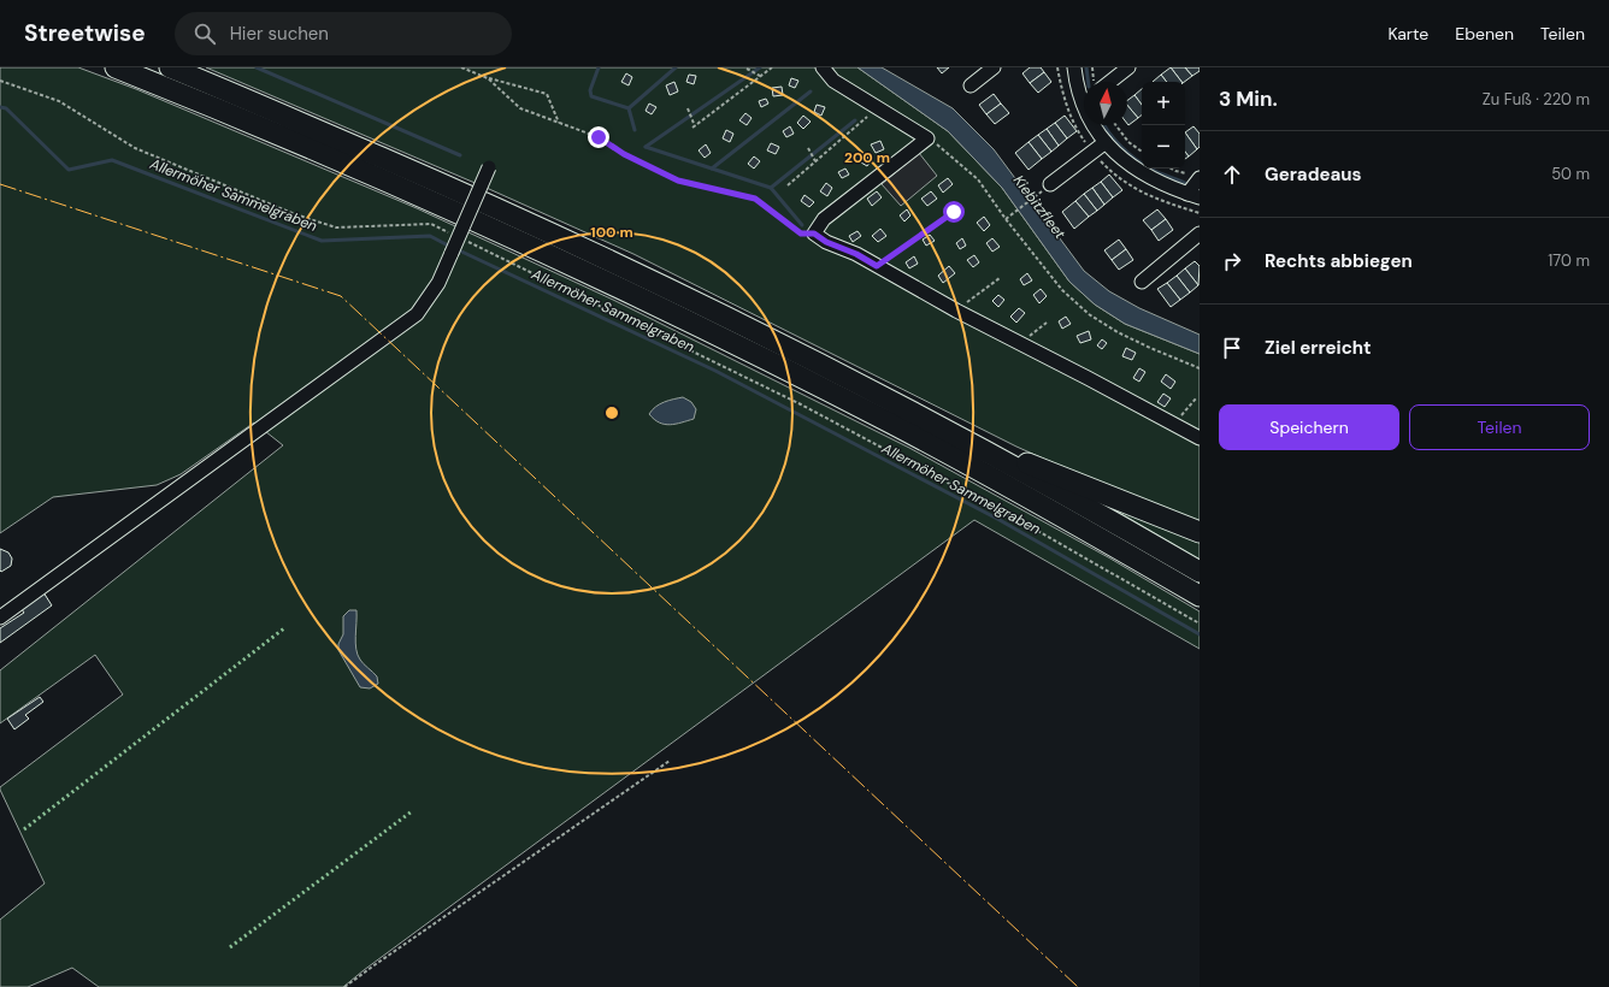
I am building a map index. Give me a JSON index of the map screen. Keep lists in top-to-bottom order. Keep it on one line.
{"water":["Allermöher Sammelgraben","Kiebitzfleet"],"north":"top","page":{"header":"Streetwise","search":"Hier suchen","nav":["Karte","Ebenen","Teilen"],"heading":["3 Min.","Zu Fuß · 220 m"],"map_buttons":["+","−"],"list":[["Geradeaus","50 m"],["Rechts abbiegen","170 m"],"Ziel erreicht"],"buttons":["Speichern","Teilen"]},"rings":["200 m","100 m"]}
